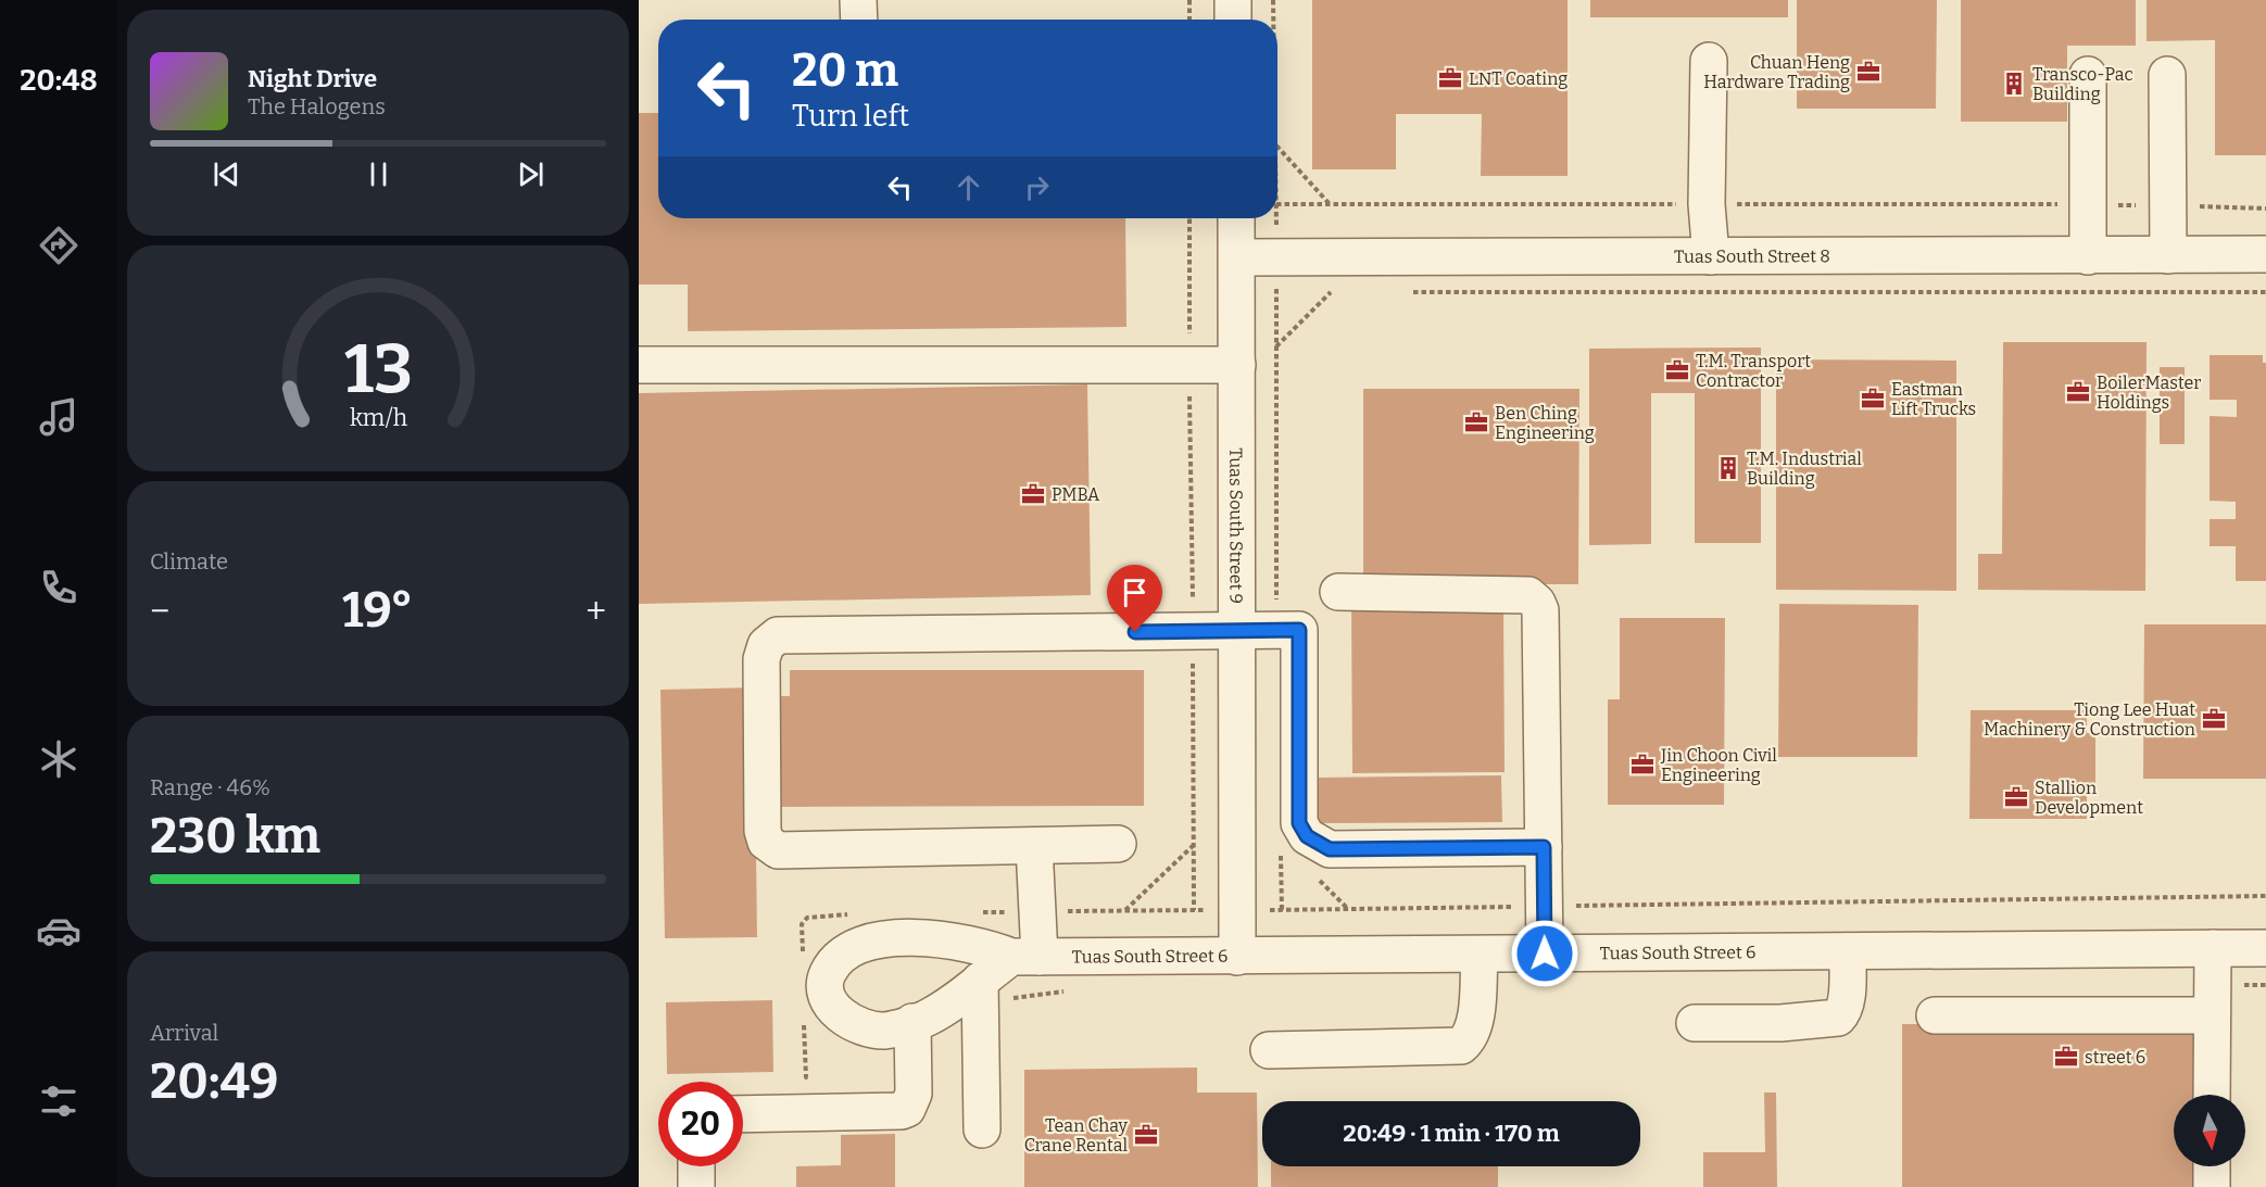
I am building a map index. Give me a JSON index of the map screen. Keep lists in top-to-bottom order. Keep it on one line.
{"streets":{"street":["Tuas South Street 8","Tuas South Street 9","Tuas South Street 6"]},"crossings":[["Tuas South Street 8","Tuas South Street 9"],["Tuas South Street 9","Tuas South Street 6"]],"places":{"office":["Chuan Heng Hardware Trading","LNT Coating","T.M. Transport Contractor","BoilerMaster Holdings","Eastman Lift Trucks","Ben Ching Engineering","PMBA","Tiong Lee Huat Machinery & Construction","Jin Choon Civil Engineering","Stallion Development","street 6","Tean Chay Crane Rental"],"building":["Transco-Pac Building","T.M. Industrial Building"]},"north":"bottom","page":{"tabs":"20:48","turn":["20 m","Turn left"],"song":["Night Drive","The Halogens"],"tile":["Climate",["Range · 46%","230 km"],["Arrival","20:49"]],"heat":["−","19°","+"],"limit":"20","trip":"20:49 · 1 min · 170 m","gauge":["13","km/h"]}}
